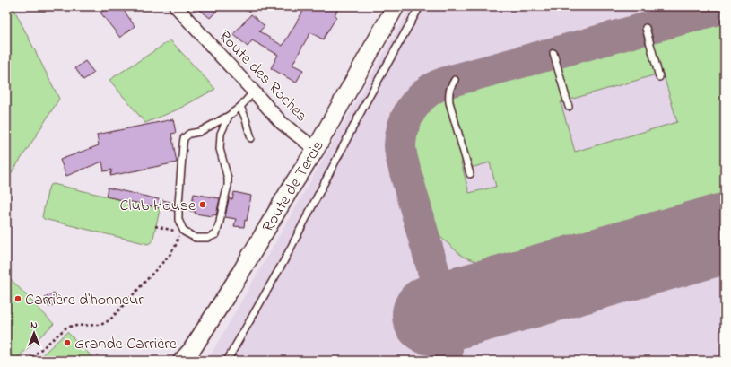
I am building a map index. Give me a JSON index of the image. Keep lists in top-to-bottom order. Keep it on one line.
{"streets":{"main road":["Route de Tercis"],"street":["Route des Roches"]},"crossings":[["Route des Roches","Route de Tercis"]],"places":["Club House","Carrière d'honneur","Grande Carrière"],"north":"top"}
